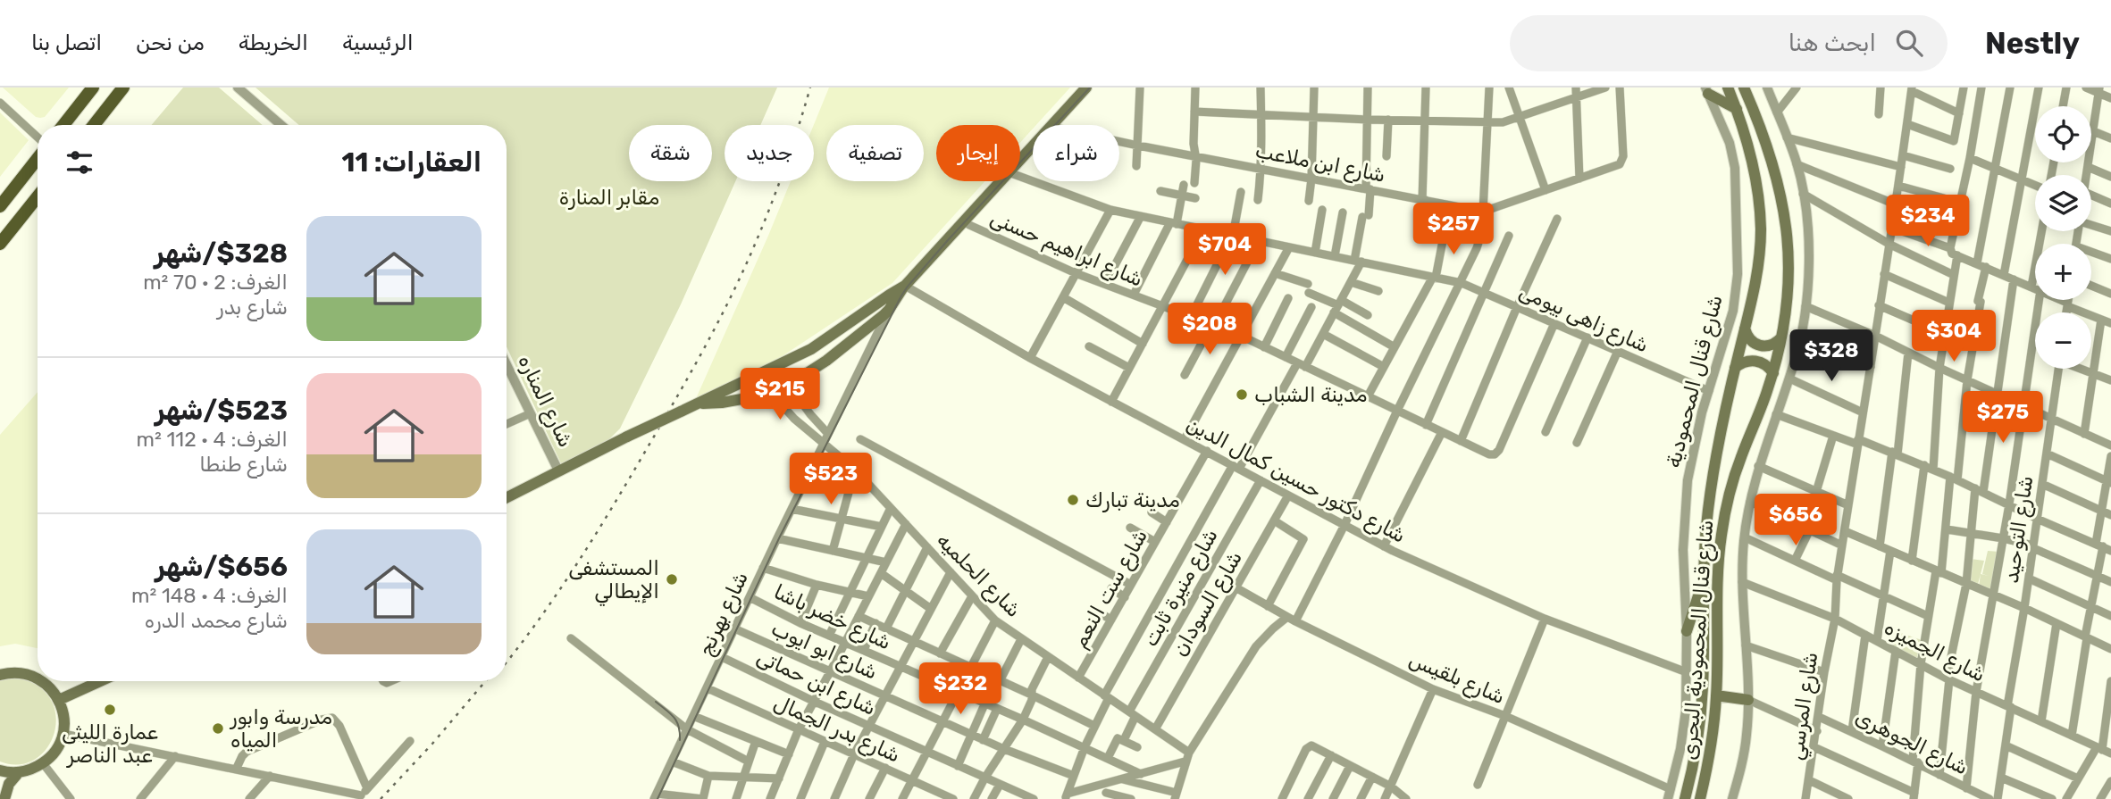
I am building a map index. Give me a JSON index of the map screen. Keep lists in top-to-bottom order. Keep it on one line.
{"streets":{"main road":["شارع قنال المحمودية البحرى"],"street":["شارع ابن ملاعب","شارع ابراهيم حسنى","شارع زاهى بيومى","شارع قنال المحمودية","شارع المناره","شارع دكتور حسين كمال الدين","شارع التوحيد","شارع الحلميه","شارع منيرة ثابت","شارع ست النعم","شارع السودان","شارع بهرنج","شارع خضر باشا","شارع ابو ايوب","شارع الجميزه","شارع بلقيس","شارع ابن حماتى","شارع المرسي","شارع بدر الجمال","شارع الجوهرى"]},"crossings":[["شارع ابراهيم حسنى","شارع زاهى بيومى"],["شارع زاهى بيومى","شارع قنال المحمودية"],["شارع قنال المحمودية","شارع دكتور حسين كمال الدين"],["شارع قنال المحمودية","شارع بلقيس"],["شارع دكتور حسين كمال الدين","شارع منيرة ثابت"],["شارع دكتور حسين كمال الدين","شارع ست النعم"],["شارع دكتور حسين كمال الدين","شارع السودان"],["شارع التوحيد","شارع الجميزه"],["شارع الحلميه","شارع منيرة ثابت"],["شارع الحلميه","شارع ست النعم"],["شارع الحلميه","شارع السودان"],["شارع الحلميه","شارع بهرنج"],["شارع منيرة ثابت","شارع خضر باشا"],["شارع السودان","شارع بلقيس"],["شارع بهرنج","شارع خضر باشا"],["شارع بهرنج","شارع ابو ايوب"],["شارع بهرنج","شارع ابن حماتى"],["شارع بهرنج","شارع بدر الجمال"],["شارع الجميزه","شارع المرسي"],["شارع المرسي","شارع الجوهرى"]],"parks":["مقابر المنارة"],"places":["مدينة الشباب","مدينة تبارك","المستشفى الإيطالي","عمارة الليثى عبد الناصر","مدرسة وابور المياه"],"page":{"header":"Nestly","search":"ابحث هنا","nav":["الرئيسية","الخريطة","من نحن","اتصل بنا"],"map_buttons":["+","−"],"chip":["شراء","إيجار","تصفية","جديد","شقة"],"heading":"العقارات: 11","price":["$234","$257","$704","$208","$304","$328","$215","$275","$523","$656","$232"],"list":[{"name":"$328/شهر","note":"الغرف: 2 · 70 m² · شارع بدر"},{"name":"$523/شهر","note":"الغرف: 4 · 112 m² · شارع طنطا"},{"name":"$656/شهر","note":"الغرف: 4 · 148 m² · شارع محمد الدره"}]}}
